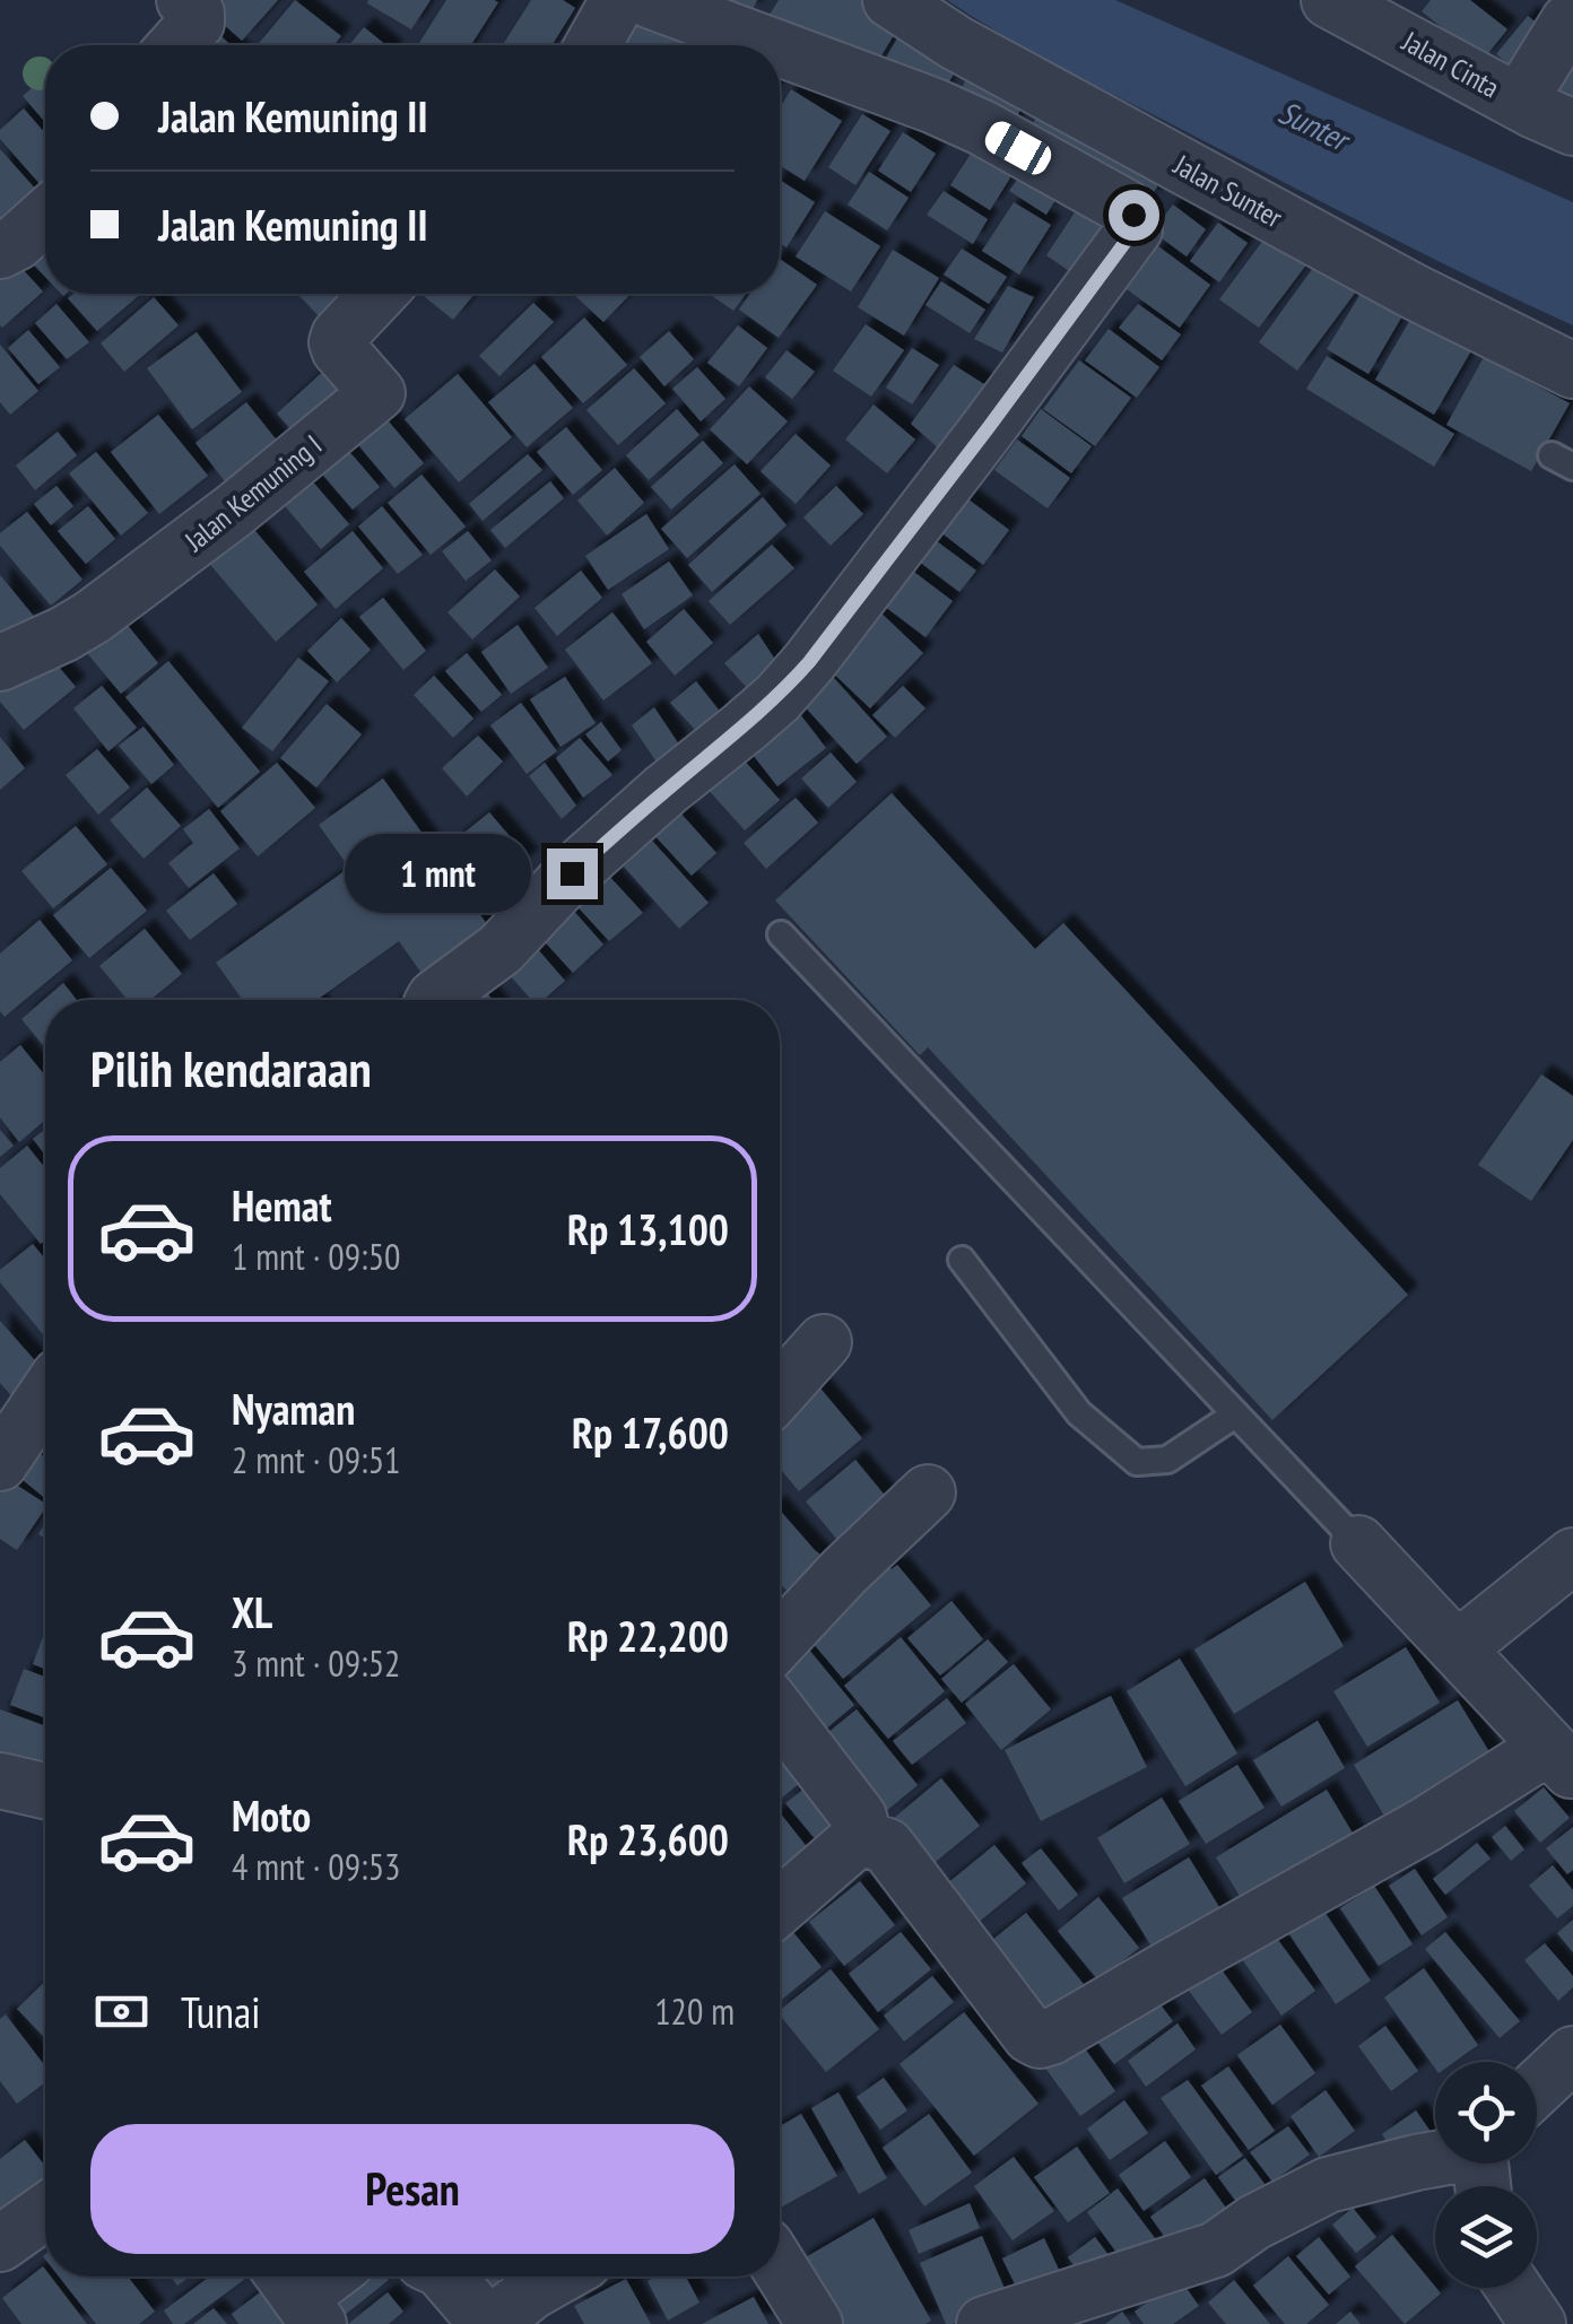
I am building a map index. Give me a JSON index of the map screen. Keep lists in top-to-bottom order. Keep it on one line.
{"streets":{"street":["Jalan Cinta","Jalan Sunter","Jalan Kemuning I"]},"water":["Sunter"],"page":{"banner":["Jalan Kemuning II","Jalan Kemuning II"],"bubble":"1 mnt","heading":"Pilih kendaraan","list":[{"name":"Hemat","note":"1 mnt · 09:50","value":"Rp 13,100"},{"name":"Nyaman","note":"2 mnt · 09:51","value":"Rp 17,600"},{"name":"XL","note":"3 mnt · 09:52","value":"Rp 22,200"},{"name":"Moto","note":"4 mnt · 09:53","value":"Rp 23,600"}],"pay":["Tunai","120 m"],"buttons":"Pesan"}}
